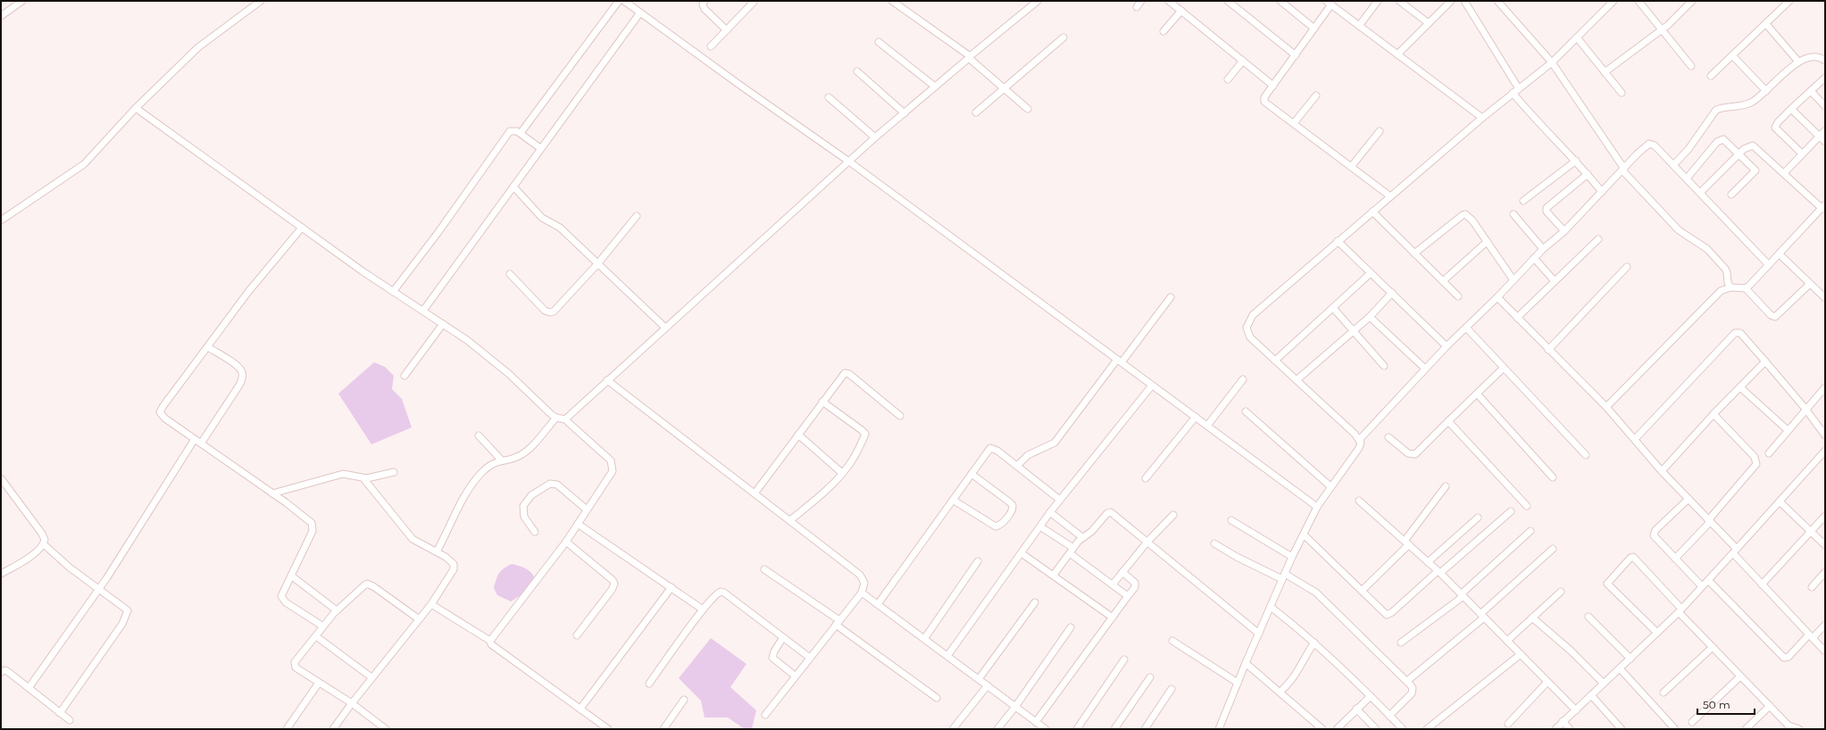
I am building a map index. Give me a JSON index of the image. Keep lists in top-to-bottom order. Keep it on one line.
{"scale_bar":"50 m"}
